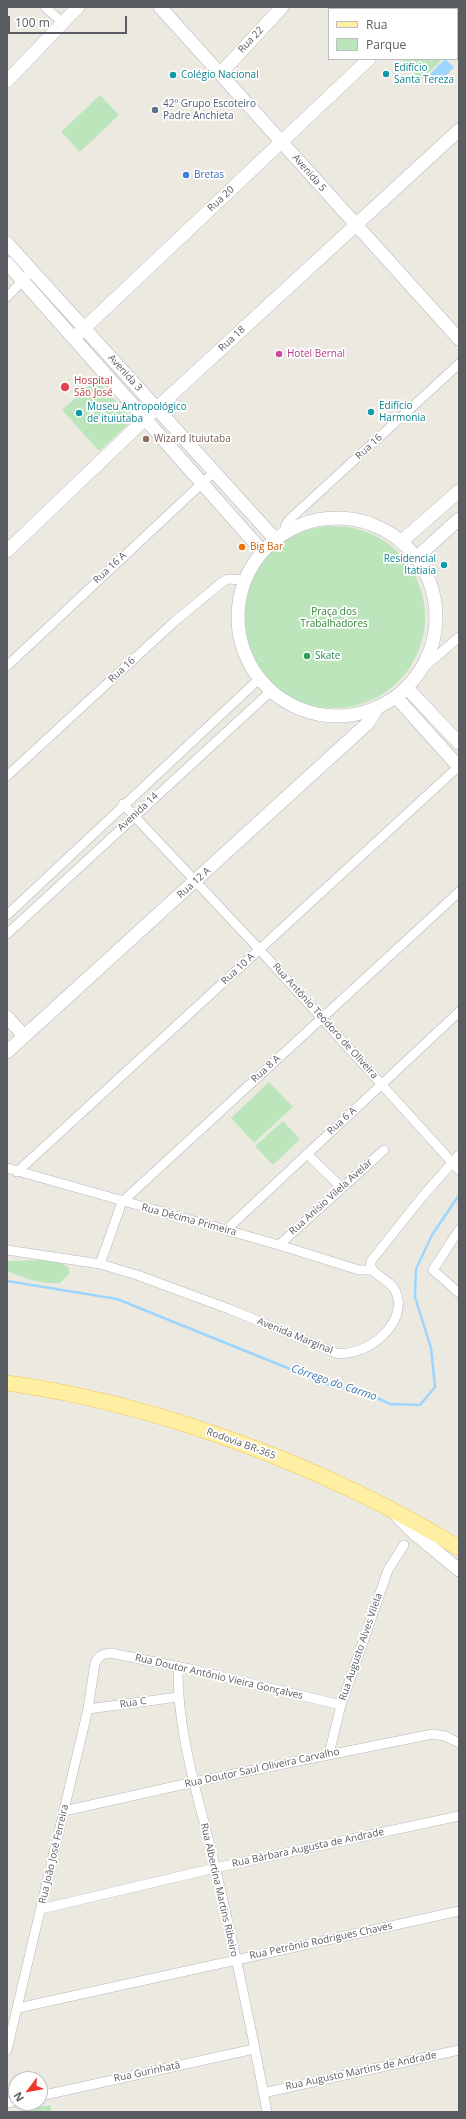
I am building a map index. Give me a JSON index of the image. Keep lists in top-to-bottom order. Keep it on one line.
{"streets":{"main road":["Rodovia BR-365"],"street":["Rua 22","Avenida 5","Rua 20","Rua 18","Avenida 3","Rua 16","Rua 16 A","Avenida 14","Rua 12 A","Rua 10 A","Rua Antônio Teodoro de Oliveira","Rua 8 A","Rua 6 A","Rua Anísio Vilela Avelar","Rua Décima Primeira","Avenida Marginal","Rua Augusto Alves Vilela","Rua Doutor Antônio Vieira Gonçalves","Rua C","Rua Doutor Saul Oliveira Carvalho","Rua Bárbara Augusta de Andrade","Rua João José Ferreira","Rua Albertina Martins Ribeiro","Rua Petrônio Rodrigues Chaves","Rua Augusto Martins de Andrade","Rua Gurinhatã"]},"crossings":[["Rua 22","Avenida 5"],["Avenida 5","Rua 20"],["Avenida 5","Rua 18"],["Rua 20","Avenida 3"],["Rua 18","Avenida 3"],["Avenida 3","Rua 16"],["Avenida 3","Rua 16 A"],["Avenida 14","Rua Antônio Teodoro de Oliveira"],["Rua 12 A","Rua Antônio Teodoro de Oliveira"],["Rua 10 A","Rua Antônio Teodoro de Oliveira"],["Rua 10 A","Rua Décima Primeira"],["Rua Antônio Teodoro de Oliveira","Rua 8 A"],["Rua Antônio Teodoro de Oliveira","Rua 6 A"],["Rua 8 A","Rua Décima Primeira"],["Rua 8 A","Avenida Marginal"],["Rua 6 A","Rua Décima Primeira"],["Rua Anísio Vilela Avelar","Rua Décima Primeira"],["Rua Décima Primeira","Avenida Marginal"],["Rua Augusto Alves Vilela","Rua Doutor Antônio Vieira Gonçalves"],["Rua Augusto Alves Vilela","Rua Doutor Saul Oliveira Carvalho"],["Rua Doutor Antônio Vieira Gonçalves","Rua João José Ferreira"],["Rua Doutor Antônio Vieira Gonçalves","Rua Albertina Martins Ribeiro"],["Rua C","Rua João José Ferreira"],["Rua C","Rua Albertina Martins Ribeiro"],["Rua Doutor Saul Oliveira Carvalho","Rua João José Ferreira"],["Rua Doutor Saul Oliveira Carvalho","Rua Albertina Martins Ribeiro"],["Rua Bárbara Augusta de Andrade","Rua João José Ferreira"],["Rua Bárbara Augusta de Andrade","Rua Albertina Martins Ribeiro"],["Rua João José Ferreira","Rua Petrônio Rodrigues Chaves"],["Rua Albertina Martins Ribeiro","Rua Petrônio Rodrigues Chaves"],["Rua Albertina Martins Ribeiro","Rua Augusto Martins de Andrade"],["Rua Albertina Martins Ribeiro","Rua Gurinhatã"]],"water":["Córrego do Carmo"],"parks":["Praça dos Trabalhadores"],"places":["Edifício Santa Tereza","Colégio Nacional","42º Grupo Escoteiro Padre Anchieta","Bretas","Hotel Bernal","Hospital São José","Edifício Harmonia","Museu Antropológico de ituiutaba","Wizard Ituiutaba","Big Bar","Residencial Itatiaia","Skate"],"legend":["Rua","Parque"],"scale_bar":"100 m","north":"bottom left"}
